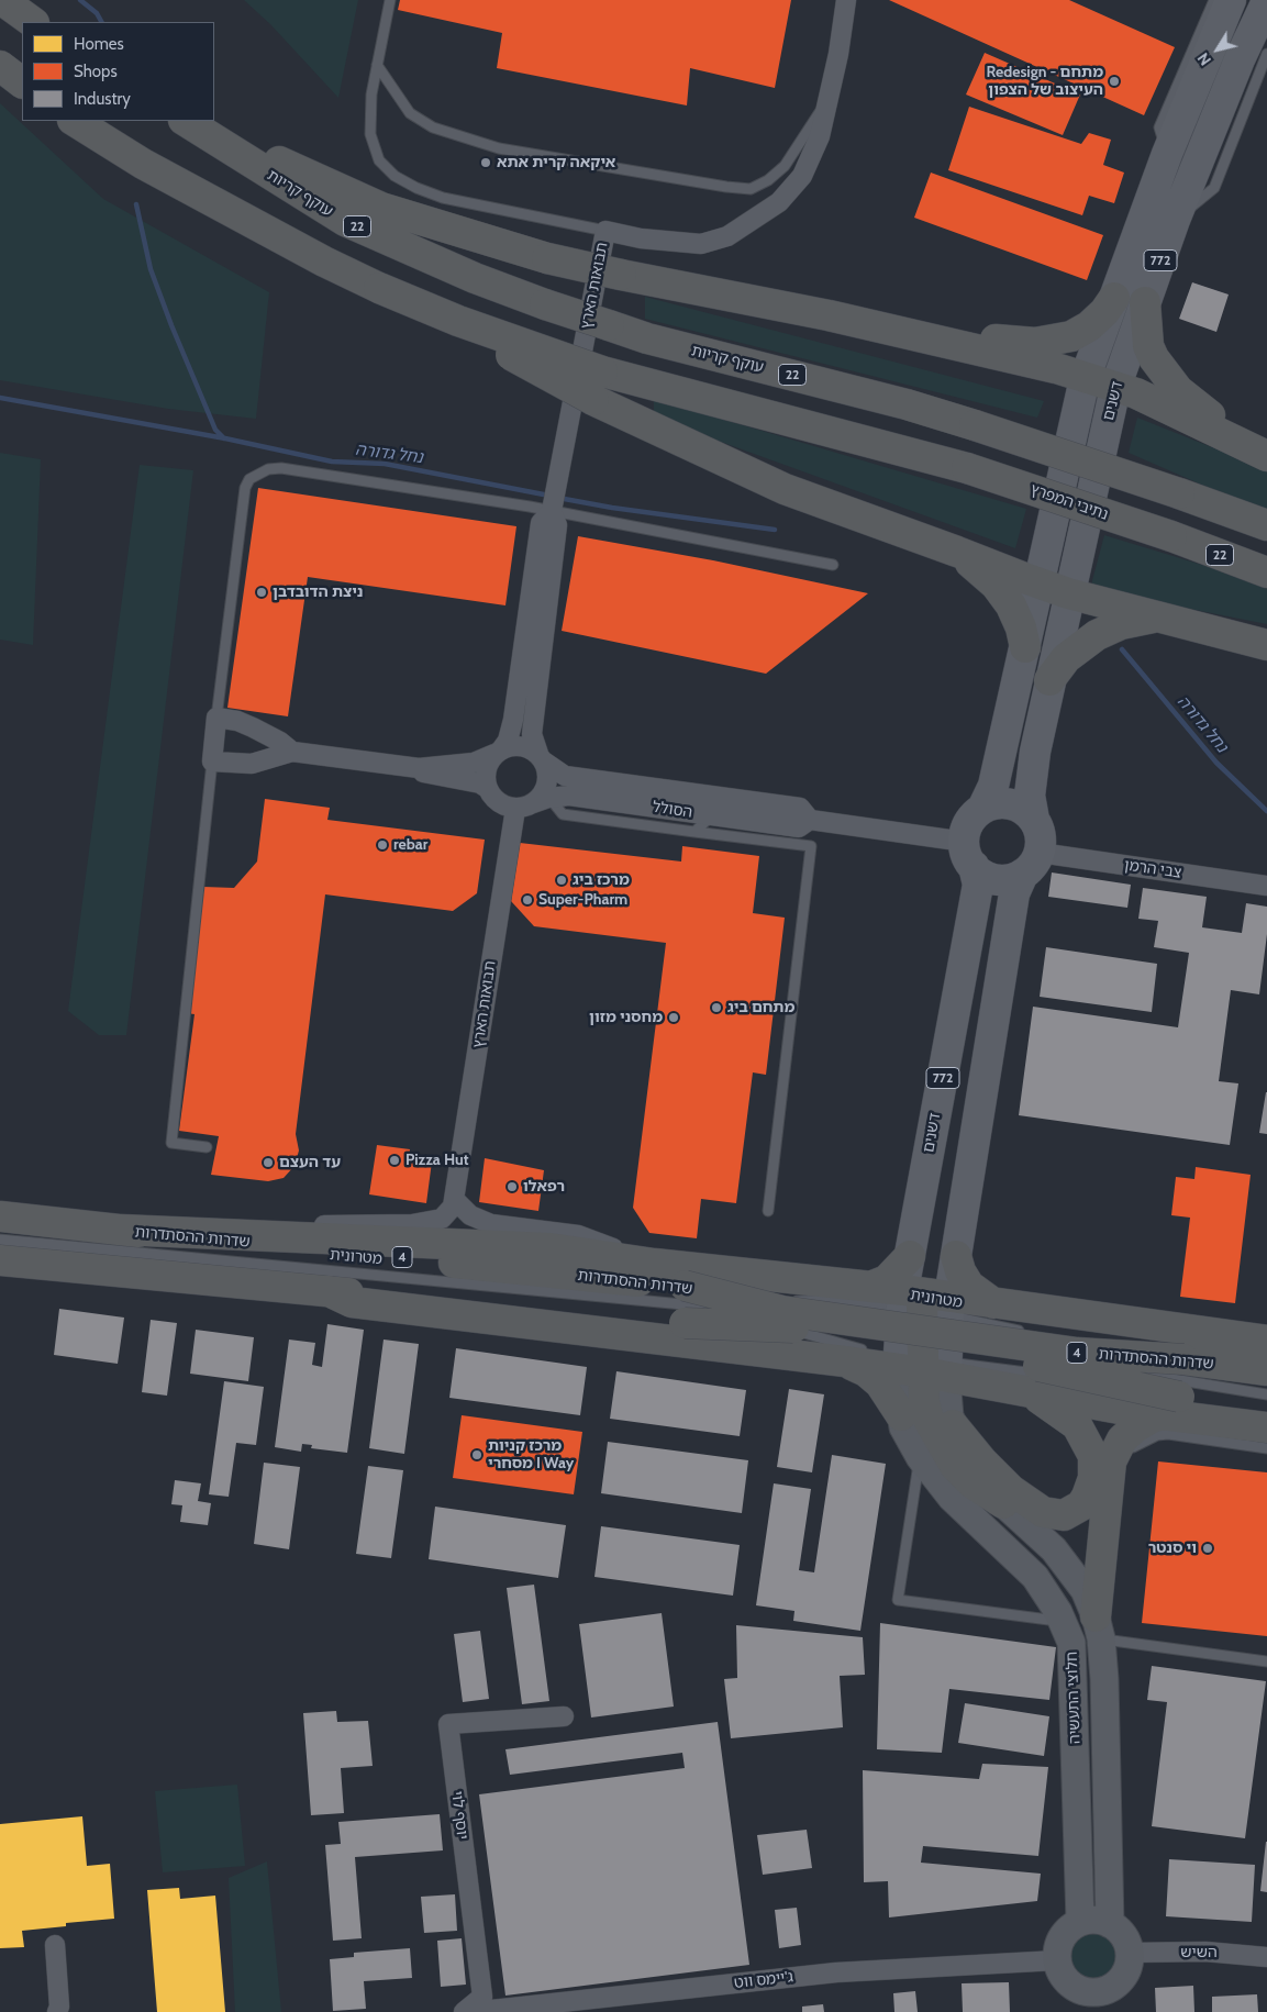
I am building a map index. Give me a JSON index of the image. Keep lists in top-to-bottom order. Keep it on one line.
{"streets":{"highway":["עוקף קריות","22","נתיבי המפרץ","שדרות ההסתדרות","4"],"main road":["772","דשנים"],"street":["תבואות הארץ","הסולל","צבי הרמן","חלוצי התעשיה","יוסף לוי","השיש","ג'יימס ווט"],"lane":["מטרונית"]},"crossings":[["22","נתיבי המפרץ"],["772","דשנים"],["772","הסולל"],["772","צבי הרמן"],["תבואות הארץ","הסולל"],["דשנים","הסולל"],["דשנים","צבי הרמן"],["דשנים","מטרונית"],["הסולל","צבי הרמן"],["מטרונית","חלוצי התעשיה"],["חלוצי התעשיה","השיש"],["חלוצי התעשיה","ג'יימס ווט"],["השיש","ג'יימס ווט"]],"water":["נחל גדורה"],"places":["Redesign - מתחם העיצוב של הצפון","איקאה קרית אתא","ניצת הדובדבן","rebar","מרכז ביג","Super-Pharm","מתחם ביג","מחסני מזון","Pizza Hut","עד העצם","רפאלו","מרכז קניות מסחרי I Way","וי סנטר"],"legend":["Homes","Shops","Industry"],"north":"bottom left"}
